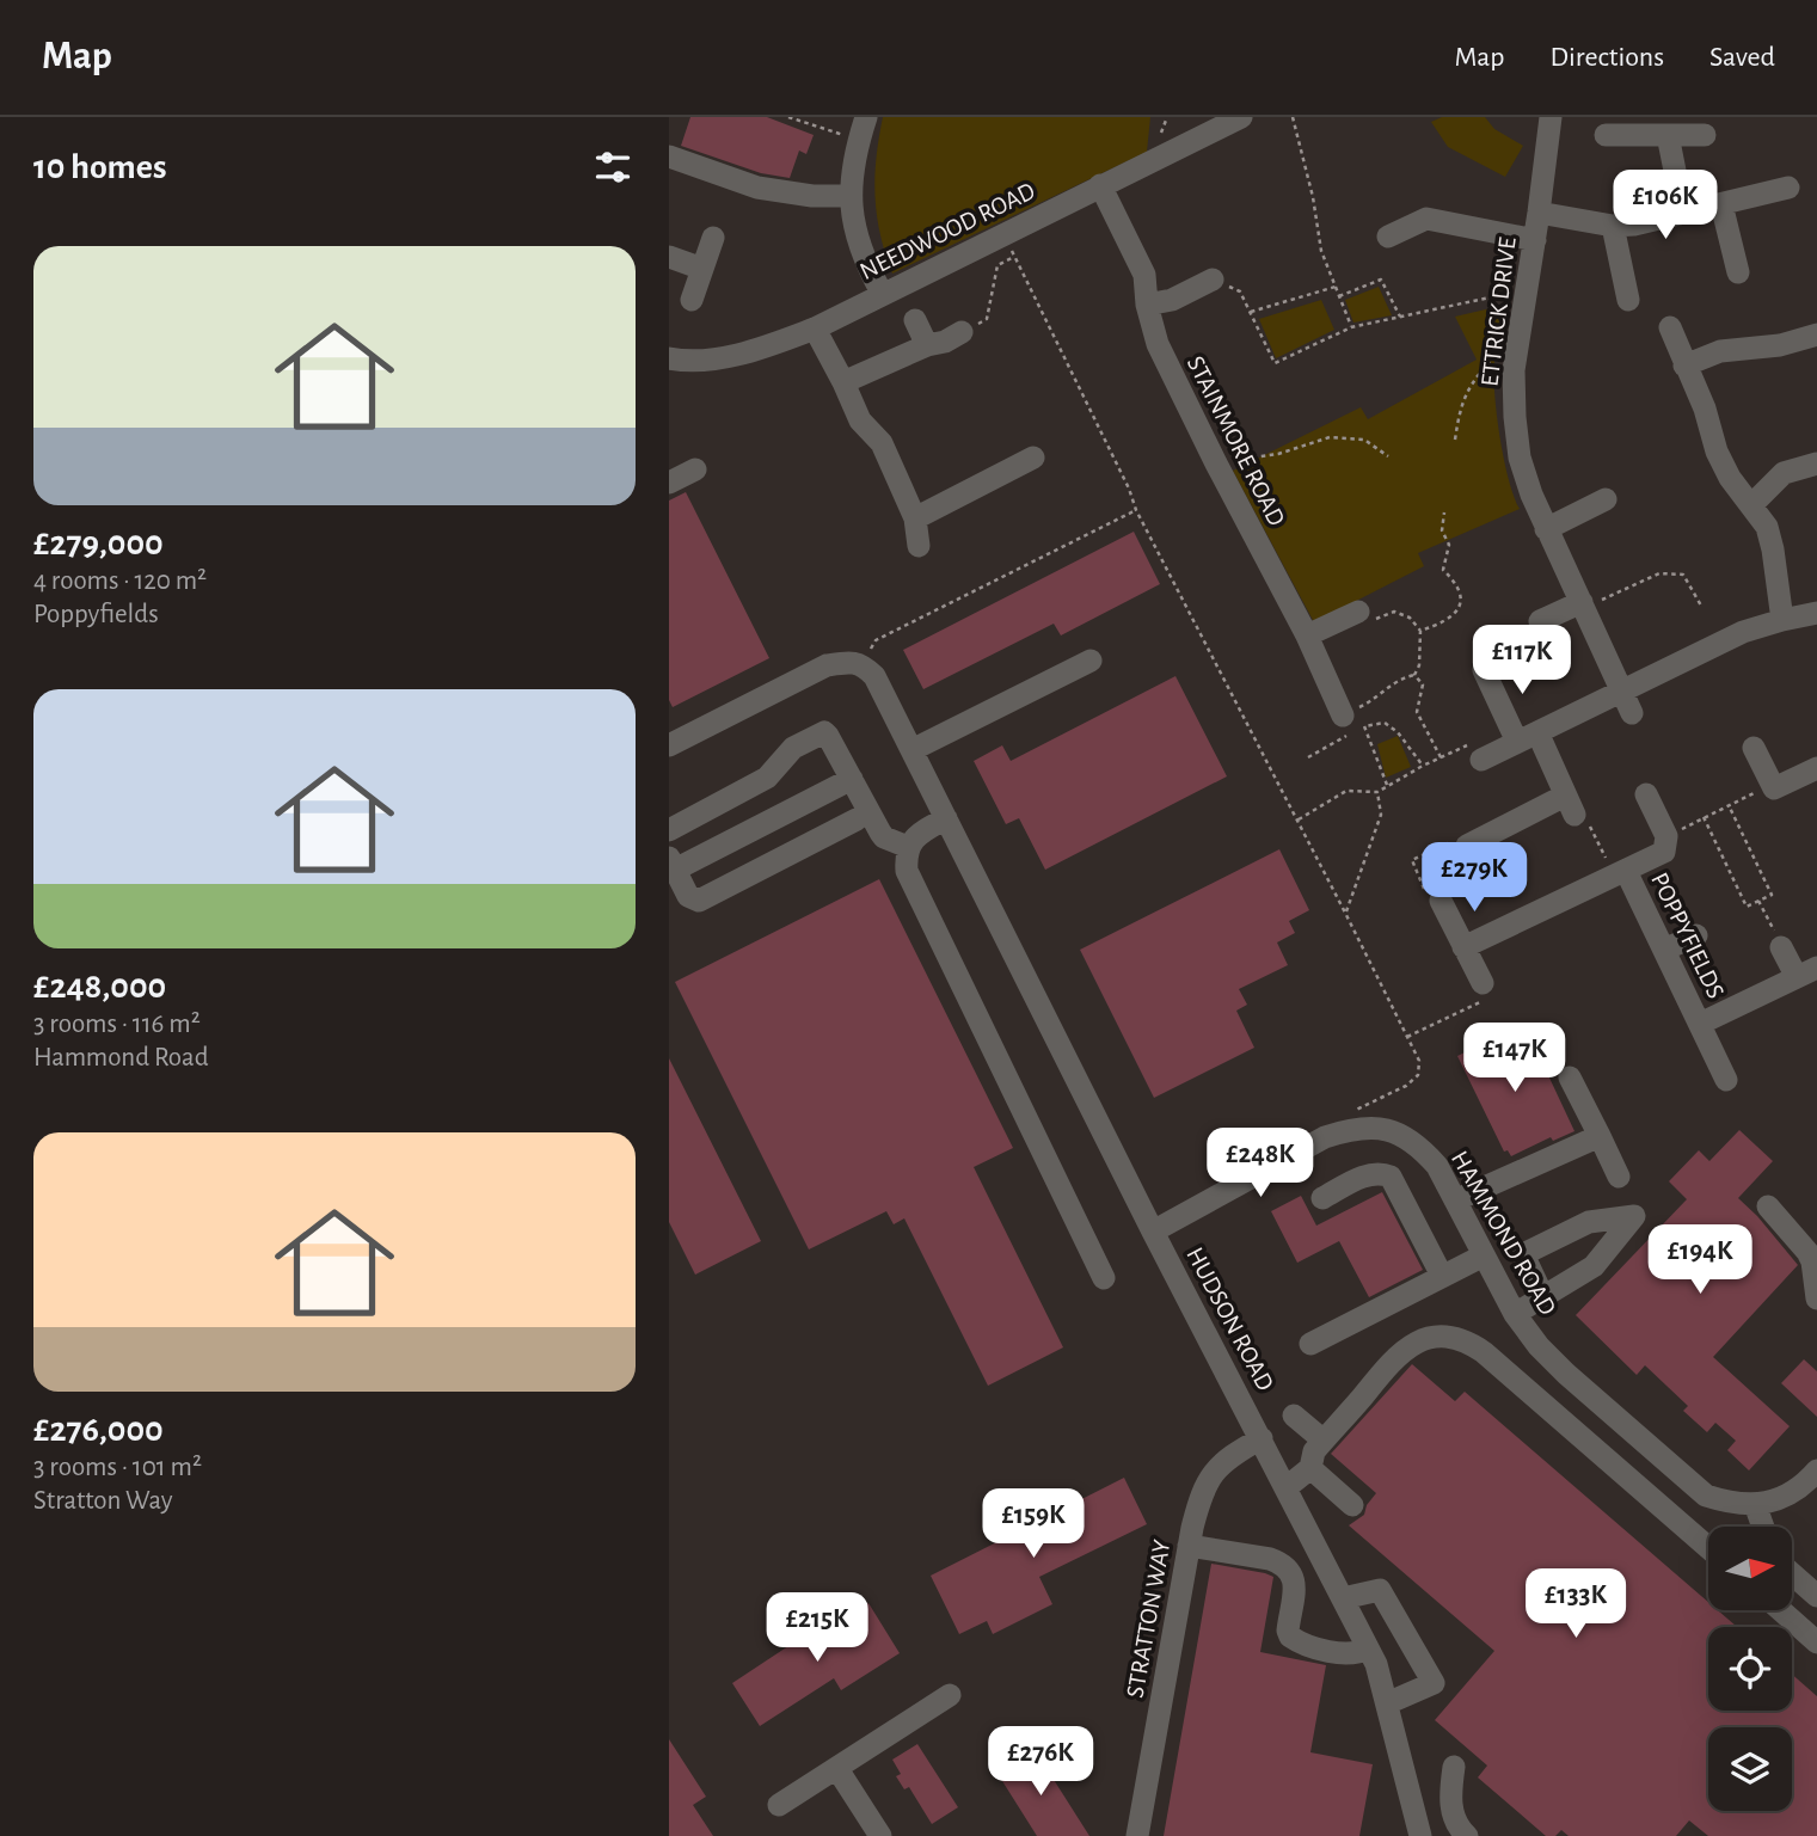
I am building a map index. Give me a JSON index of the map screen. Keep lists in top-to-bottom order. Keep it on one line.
{"streets":{"street":["NEEDWOOD ROAD","ETTRICK DRIVE","STAINMORE ROAD","POPPYFIELDS","HAMMOND ROAD","HUDSON ROAD","STRATTON WAY"]},"crossings":[["NEEDWOOD ROAD","STAINMORE ROAD"],["HAMMOND ROAD","HUDSON ROAD"],["HUDSON ROAD","STRATTON WAY"]],"north":"right","page":{"header":"Map","nav":["Map","Directions","Saved"],"heading":"10 homes","price":["£106K","£117K","£279K","£147K","£248K","£194K","£159K","£133K","£215K","£276K"],"list":[{"name":"£279,000","note":"4 rooms · 120 m² · Poppyfields"},{"name":"£248,000","note":"3 rooms · 116 m² · Hammond Road"},{"name":"£276,000","note":"3 rooms · 101 m² · Stratton Way"}]}}
